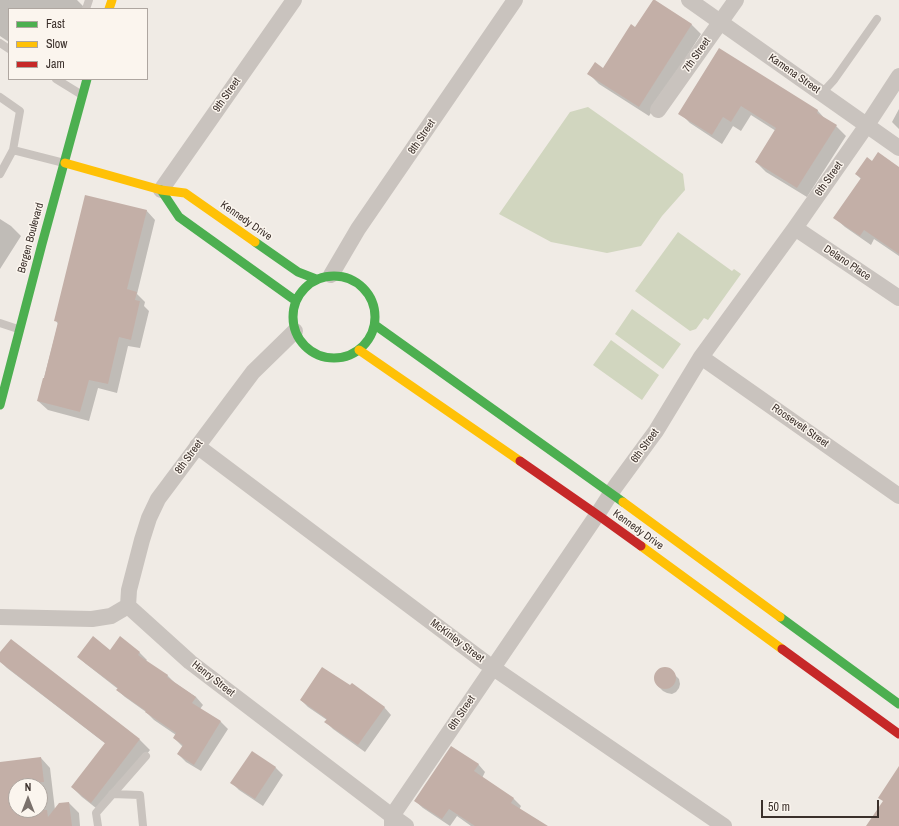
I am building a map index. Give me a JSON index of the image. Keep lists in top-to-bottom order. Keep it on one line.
{"streets":{"street":["7th Street","Kamena Street","9th Street","8th Street","6th Street","Kennedy Drive","Bergen Boulevard","Delano Place","Roosevelt Street","McKinley Street","Henry Street"]},"crossings":[["7th Street","Kamena Street"],["Kamena Street","6th Street"],["9th Street","Kennedy Drive"],["8th Street","Kennedy Drive"],["8th Street","McKinley Street"],["8th Street","Henry Street"],["6th Street","Kennedy Drive"],["6th Street","Delano Place"],["6th Street","Roosevelt Street"],["6th Street","McKinley Street"],["6th Street","Henry Street"],["Kennedy Drive","Bergen Boulevard"]],"legend":["Fast","Slow","Jam"],"scale_bar":"50 m","north":"top"}
